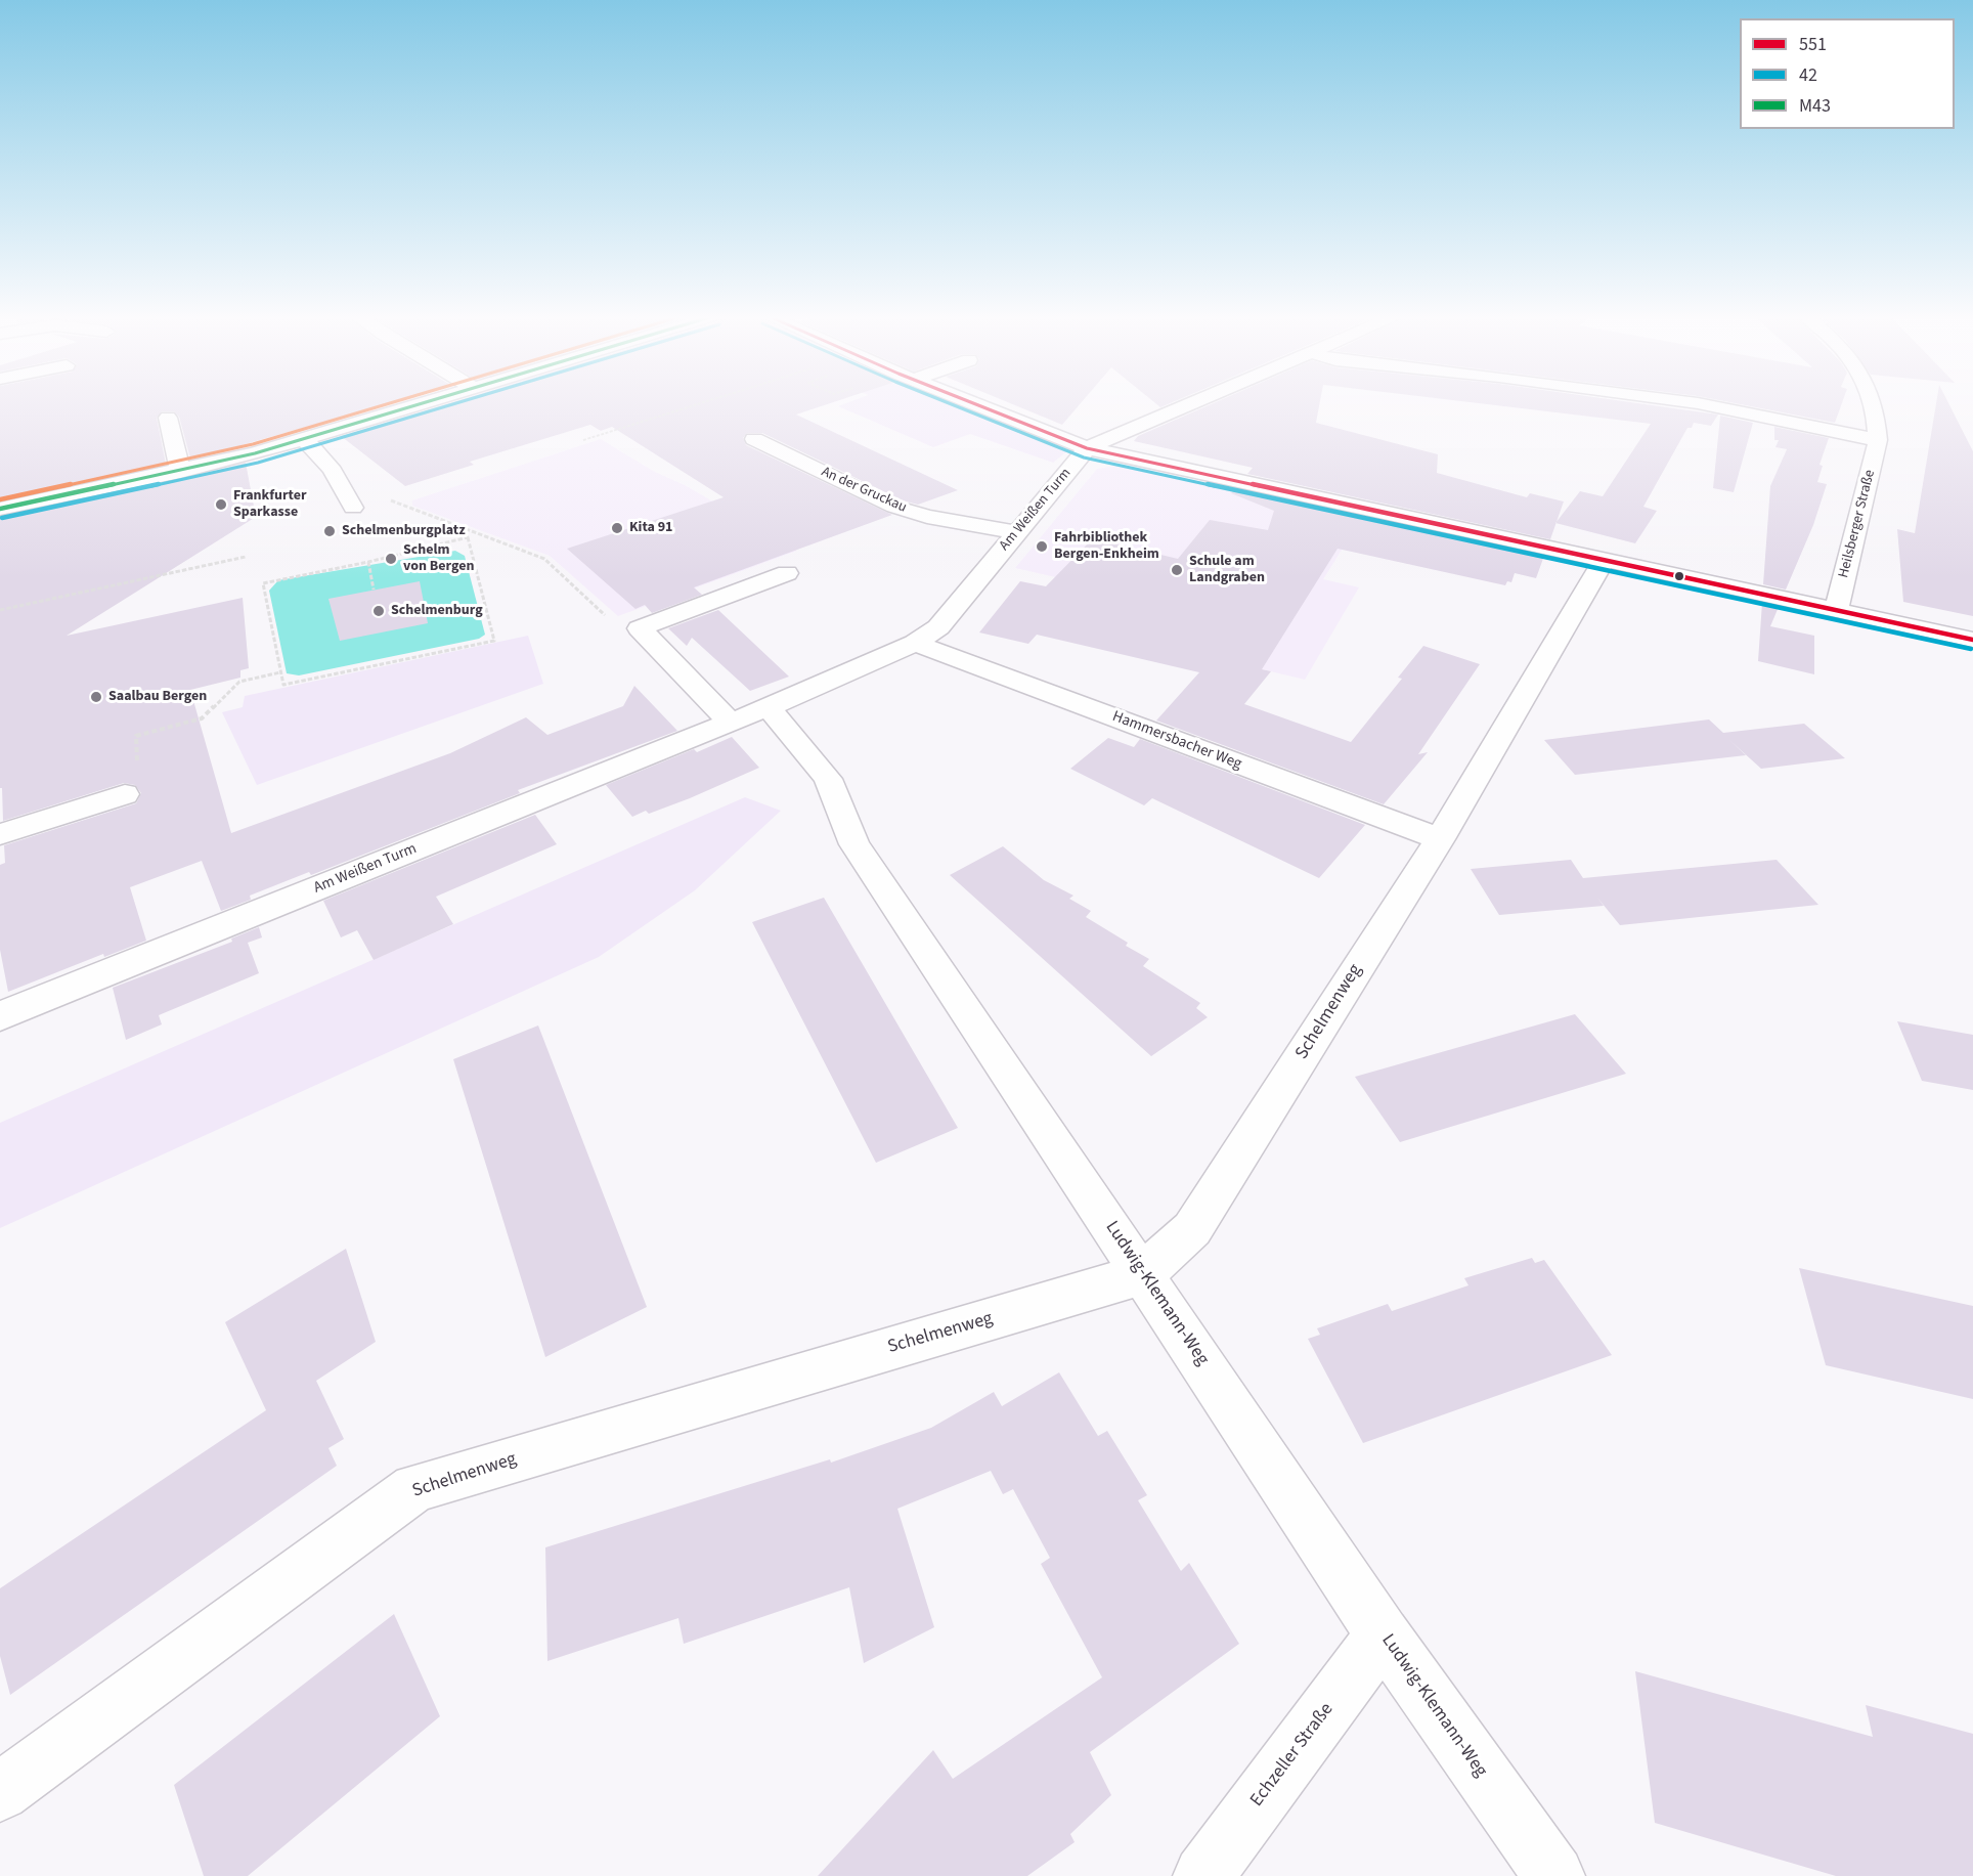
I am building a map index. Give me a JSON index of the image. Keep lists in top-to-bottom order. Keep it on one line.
{"streets":{"street":["An der Gruckau","Am Weißen Turm","Heilsberger Straße","Hammersbacher Weg","Schelmenweg","Ludwig-Klemann-Weg","Echzeller Straße"]},"crossings":[["An der Gruckau","Am Weißen Turm"],["Am Weißen Turm","Hammersbacher Weg"],["Am Weißen Turm","Ludwig-Klemann-Weg"],["Hammersbacher Weg","Schelmenweg"],["Schelmenweg","Ludwig-Klemann-Weg"],["Ludwig-Klemann-Weg","Echzeller Straße"]],"places":["Frankfurter Sparkasse","Kita 91","Schelmenburgplatz","Fahrbibliothek Bergen-Enkheim","Schelm von Bergen","Schule am Landgraben","Schelmenburg","Saalbau Bergen"],"lines":["transit line 551","transit line 42","transit line M43"],"legend":["551","42","M43"]}
